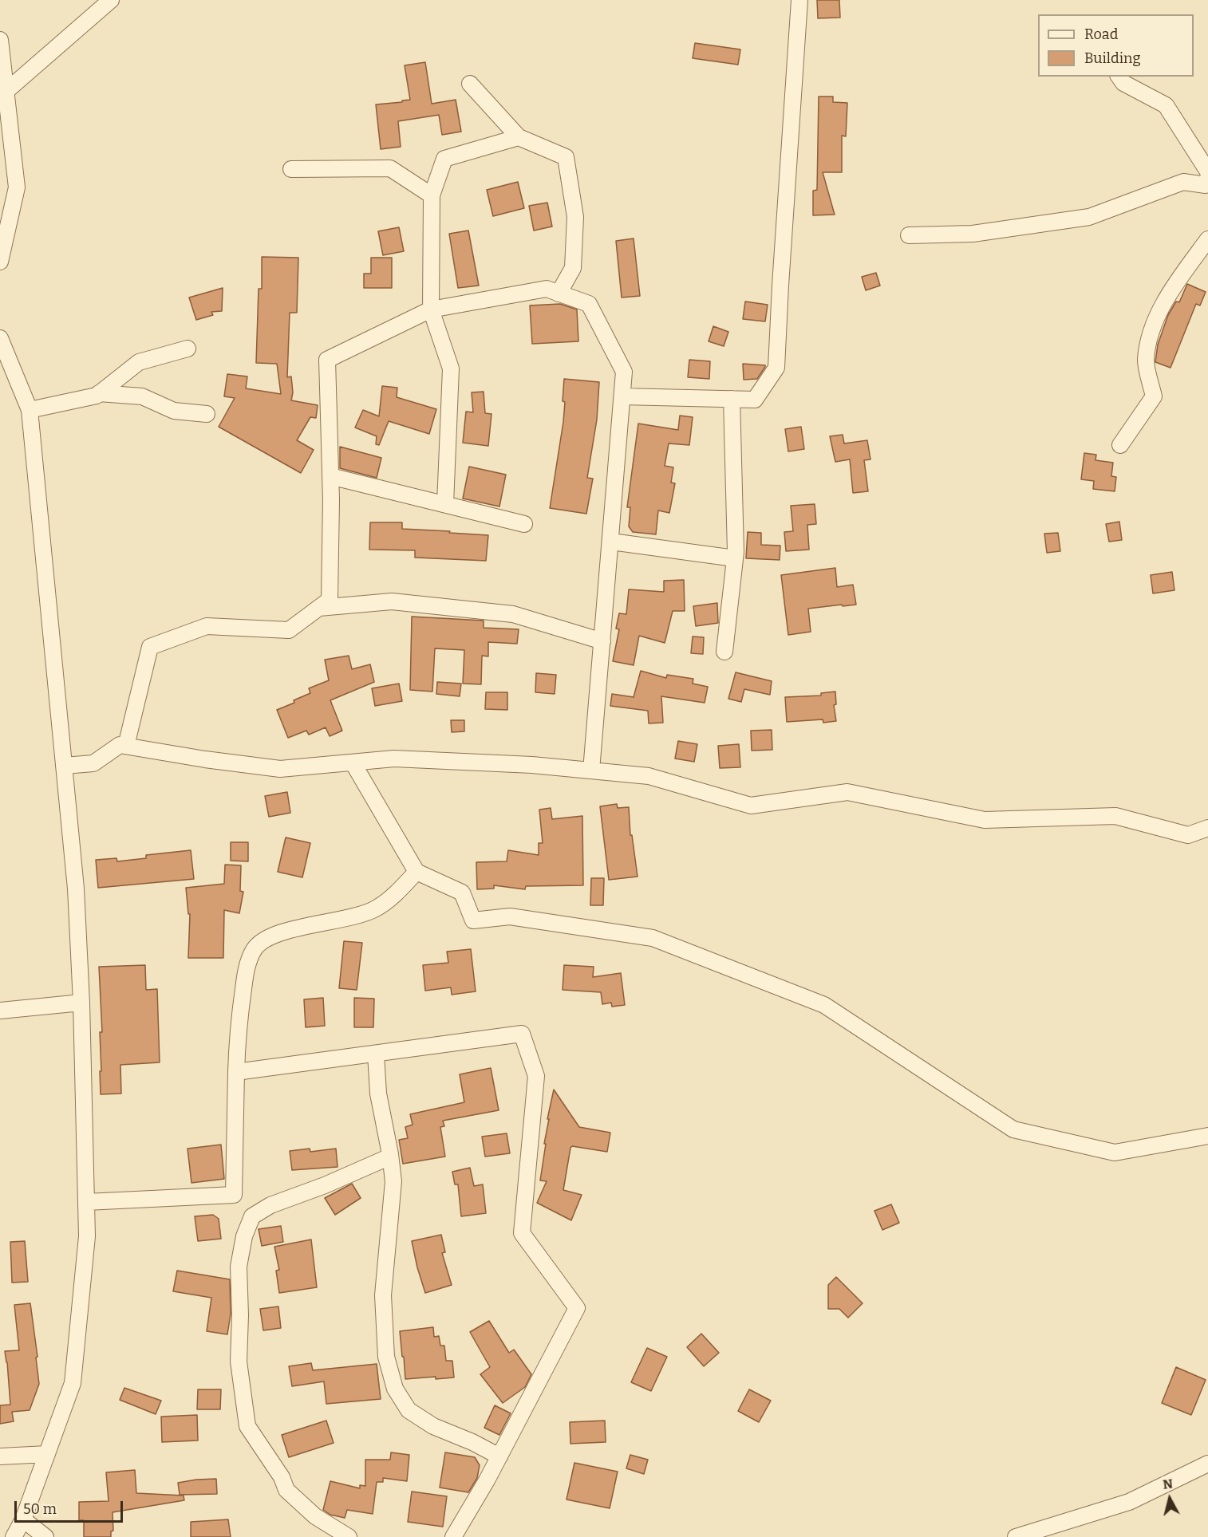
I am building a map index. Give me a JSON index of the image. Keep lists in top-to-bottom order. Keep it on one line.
{"legend":["Road","Building"],"scale_bar":"50 m","north":"top"}
